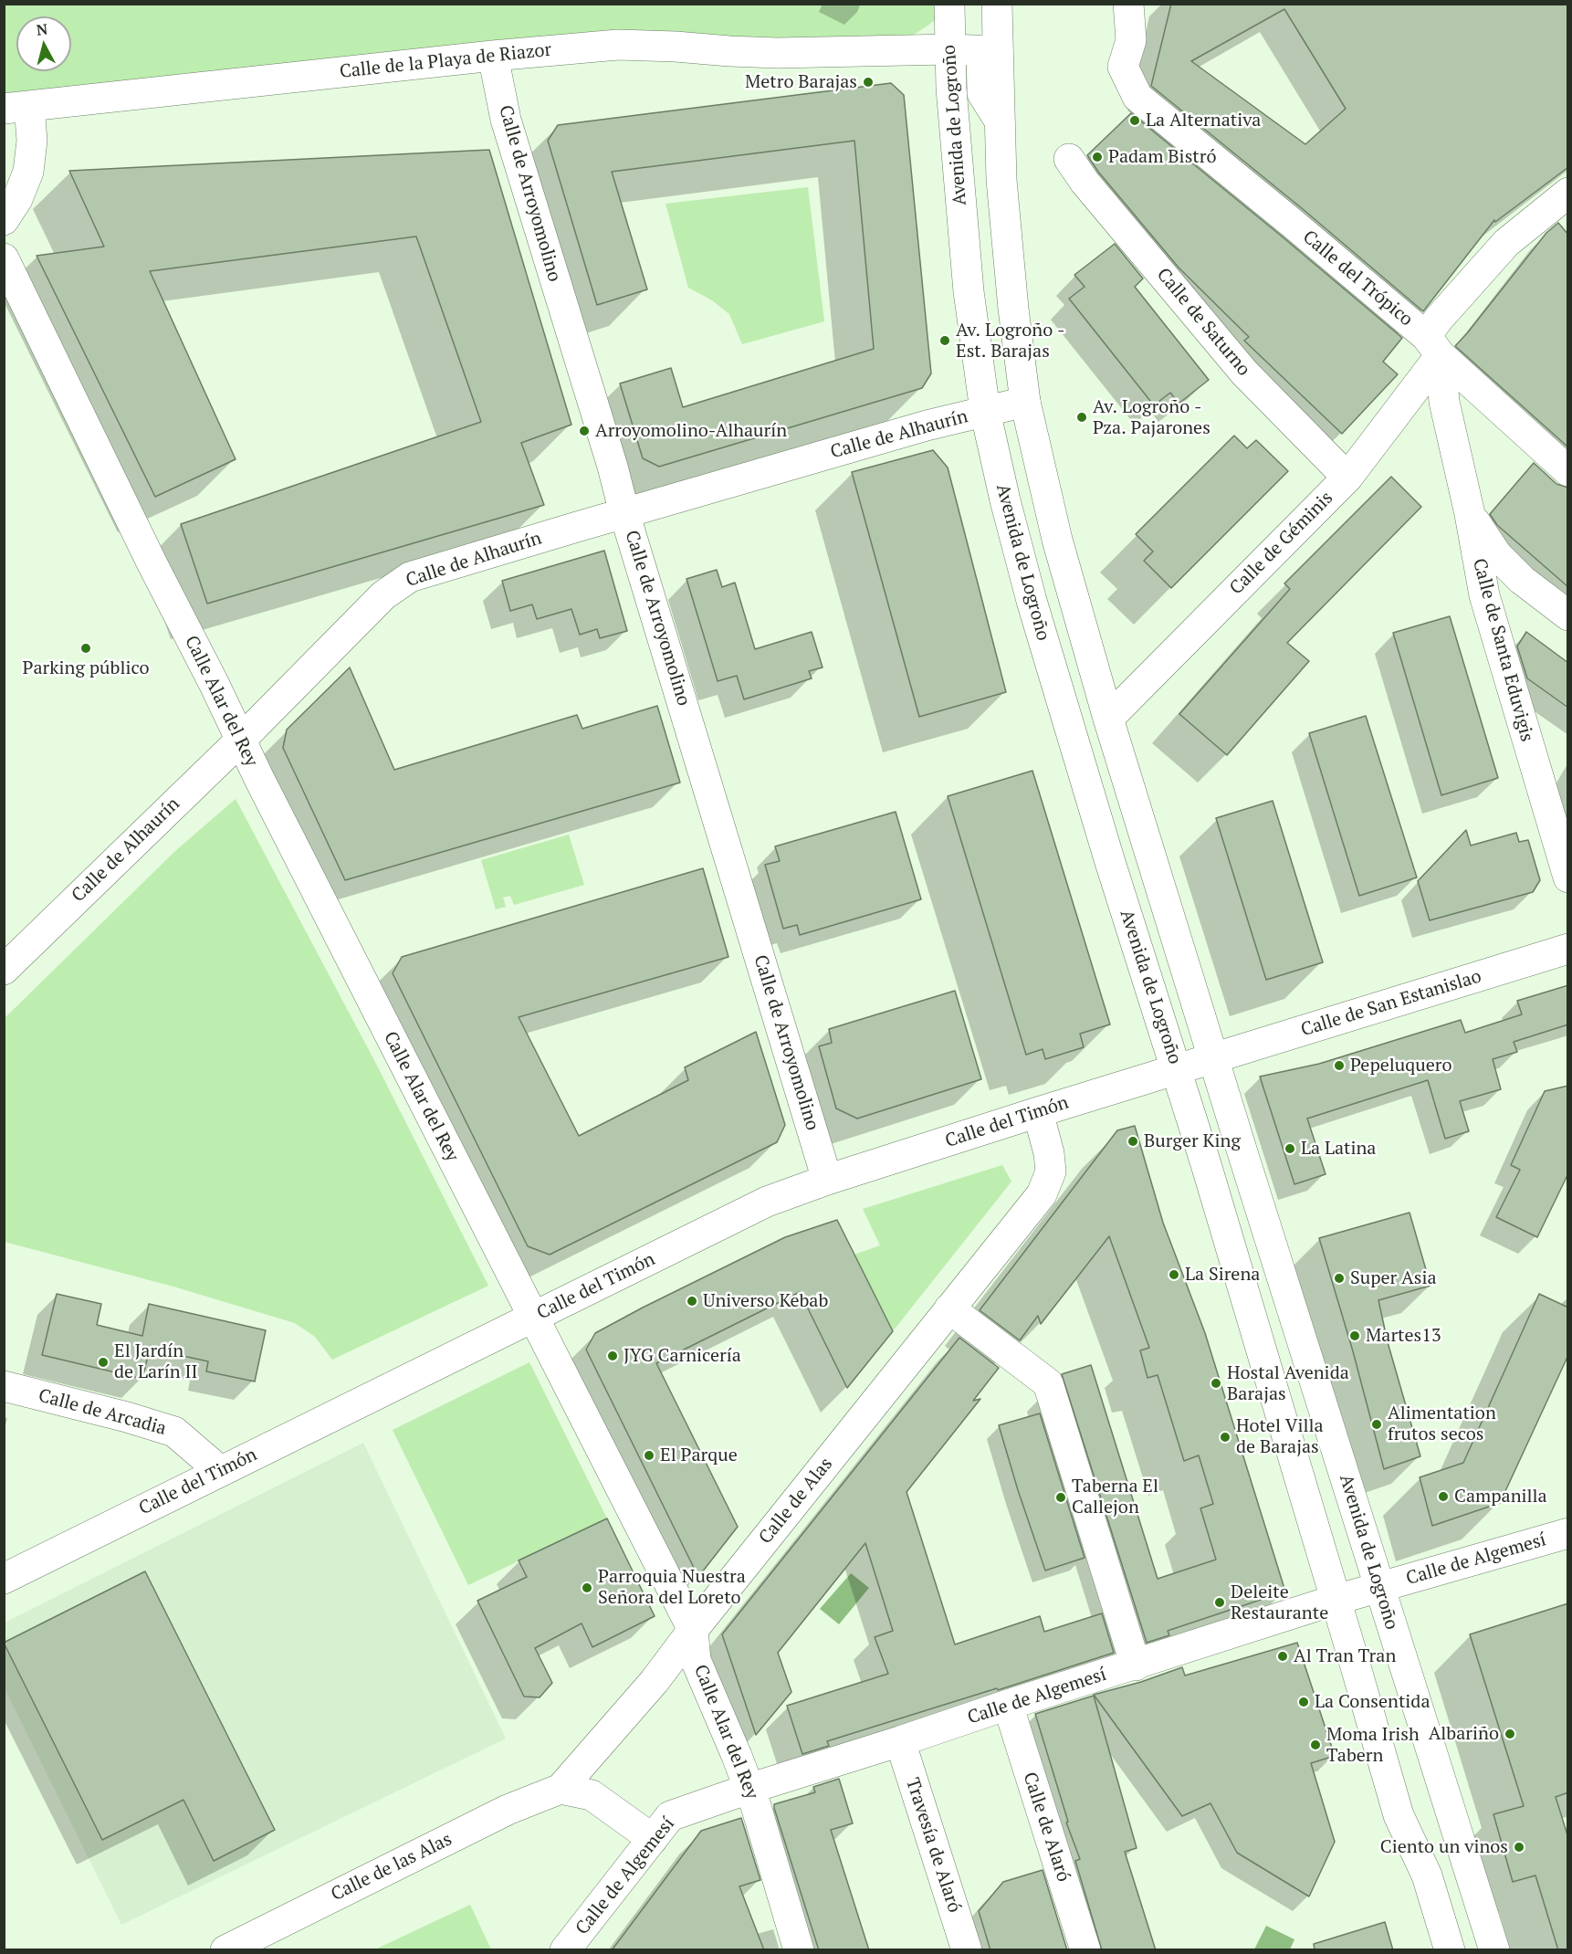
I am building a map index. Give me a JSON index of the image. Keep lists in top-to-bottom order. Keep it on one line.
{"streets":{"street":["Calle de la Playa de Riazor","Avenida de Logroño","Calle de Arroyomolino","Calle del Trópico","Calle de Saturno","Calle de Alhaurín","Calle de Géminis","Calle de Santa Eduvigis","Calle Alar del Rey","Calle de San Estanislao","Calle del Timón","Calle de Arcadia","Calle de Alas","Calle de Algemesí","Calle de Alaró","Travesía de Alaró","Calle de las Alas"]},"crossings":[["Calle de la Playa de Riazor","Avenida de Logroño"],["Calle de la Playa de Riazor","Calle de Arroyomolino"],["Avenida de Logroño","Calle de Alhaurín"],["Avenida de Logroño","Calle de Géminis"],["Avenida de Logroño","Calle de San Estanislao"],["Avenida de Logroño","Calle del Timón"],["Avenida de Logroño","Calle de Algemesí"],["Calle de Arroyomolino","Calle de Alhaurín"],["Calle de Arroyomolino","Calle del Timón"],["Calle del Trópico","Calle de Géminis"],["Calle del Trópico","Calle de Santa Eduvigis"],["Calle de Saturno","Calle de Géminis"],["Calle de Alhaurín","Calle Alar del Rey"],["Calle de Géminis","Calle de Santa Eduvigis"],["Calle Alar del Rey","Calle del Timón"],["Calle Alar del Rey","Calle de Alas"],["Calle Alar del Rey","Calle de Algemesí"],["Calle de San Estanislao","Calle del Timón"],["Calle del Timón","Calle de Arcadia"],["Calle del Timón","Calle de Alas"],["Calle de Alas","Calle de las Alas"],["Calle de Algemesí","Calle de Alaró"],["Calle de Algemesí","Travesía de Alaró"]],"places":["Metro Barajas","La Alternativa","Padam Bistró","Av. Logroño - Est. Barajas","Av. Logroño - Pza. Pajarones","Arroyomolino-Alhaurín","Parking público","Pepeluquero","Burger King","La Latina","La Sirena","Super Asia","Universo Kebab","Martes13","JYG Carnicería","El Jardín de Larín II","Hostal Avenida Barajas","Alimentation frutos secos","Hotel Villa de Barajas","El Parque","Campanilla","Taberna El Callejon","Parroquia Nuestra Señora del Loreto","Deleite Restaurante","Al Tran Tran","La Consentida","Albariño","Moma Irish Tabern","Ciento un vinos"],"north":"top"}
